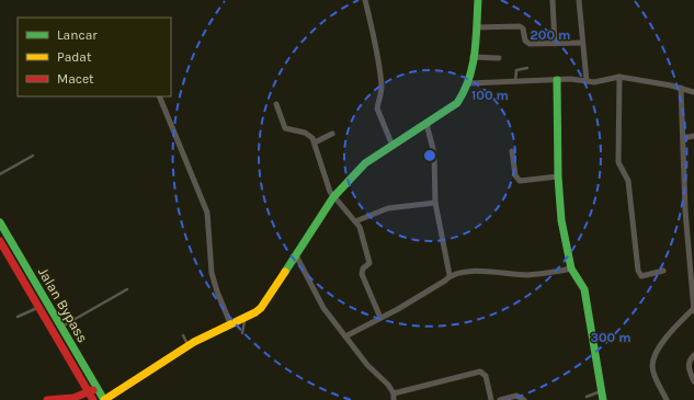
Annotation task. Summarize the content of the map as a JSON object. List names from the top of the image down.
{
  "streets": {
    "main road": ["Jalan Bypass"]
  },
  "legend": ["Lancar", "Padat", "Macet"],
  "rings": ["200 m", "100 m", "300 m"]
}
